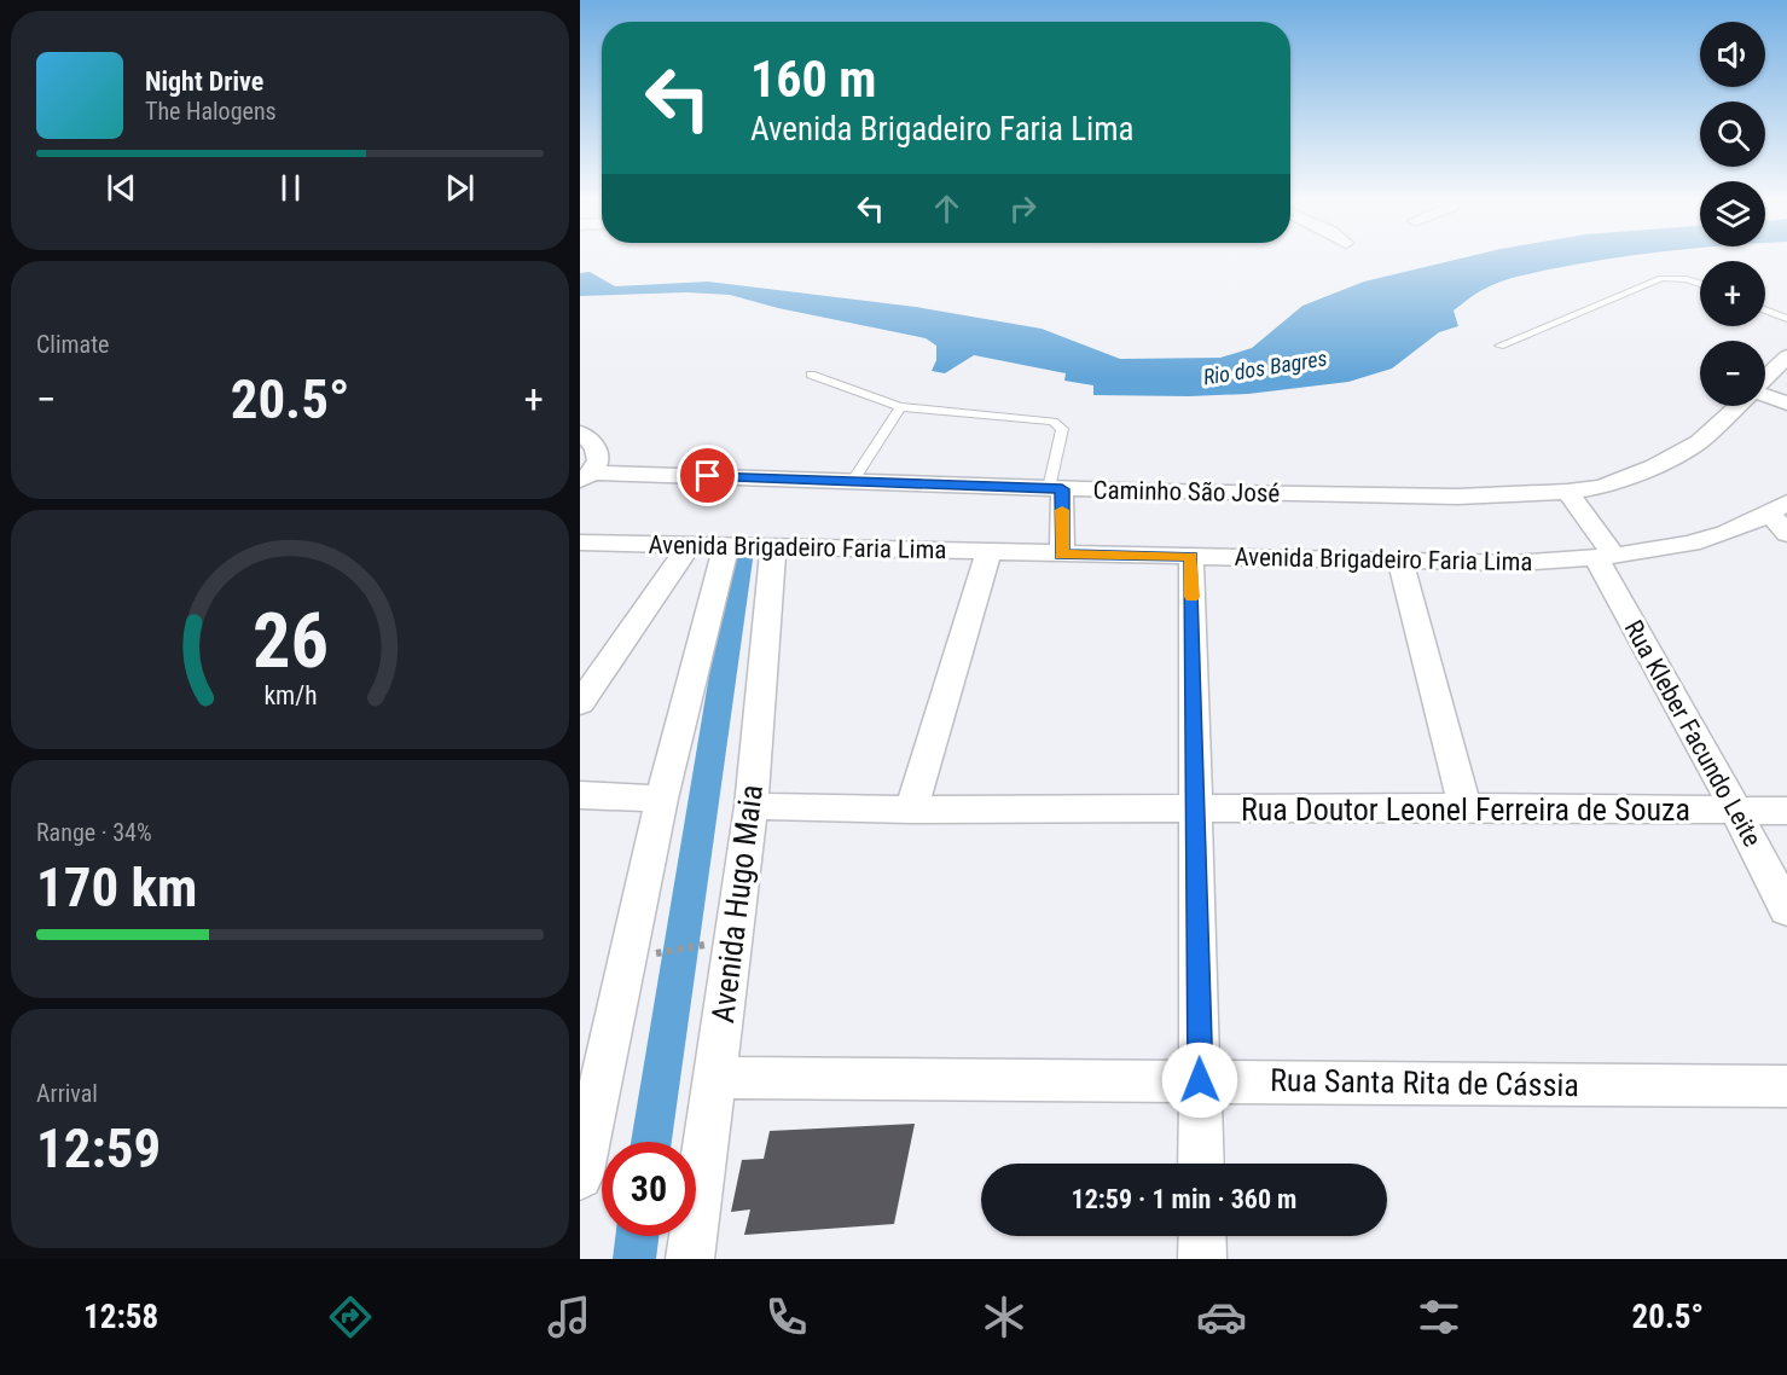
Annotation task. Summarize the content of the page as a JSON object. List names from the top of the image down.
{
  "streets": {
    "street": [
      "Caminho São José",
      "Avenida Brigadeiro Faria Lima",
      "Rua Kleber Facundo Leite",
      "Rua Doutor Leonel Ferreira de Souza",
      "Avenida Hugo Maia",
      "Rua Santa Rita de Cássia"
    ]
  },
  "crossings": [
    ["Caminho São José", "Rua Kleber Facundo Leite"],
    ["Avenida Brigadeiro Faria Lima", "Rua Kleber Facundo Leite"],
    ["Avenida Brigadeiro Faria Lima", "Avenida Hugo Maia"],
    ["Rua Kleber Facundo Leite", "Rua Doutor Leonel Ferreira de Souza"],
    ["Rua Doutor Leonel Ferreira de Souza", "Avenida Hugo Maia"],
    ["Avenida Hugo Maia", "Rua Santa Rita de Cássia"]
  ],
  "water": ["Rio dos Bagres"],
  "page": {
    "map_buttons": ["+", "−"],
    "turn": ["160 m", "Avenida Brigadeiro Faria Lima"],
    "song": ["Night Drive", "The Halogens"],
    "tile": [
      "Climate",
      ["Range · 34%", "170 km"],
      ["Arrival", "12:59"]
    ],
    "heat": ["−", "20.5°", "+"],
    "limit": "30",
    "trip": "12:59 · 1 min · 360 m",
    "tabs": ["12:58", "20.5°"],
    "gauge": ["26", "km/h"]
  }
}
